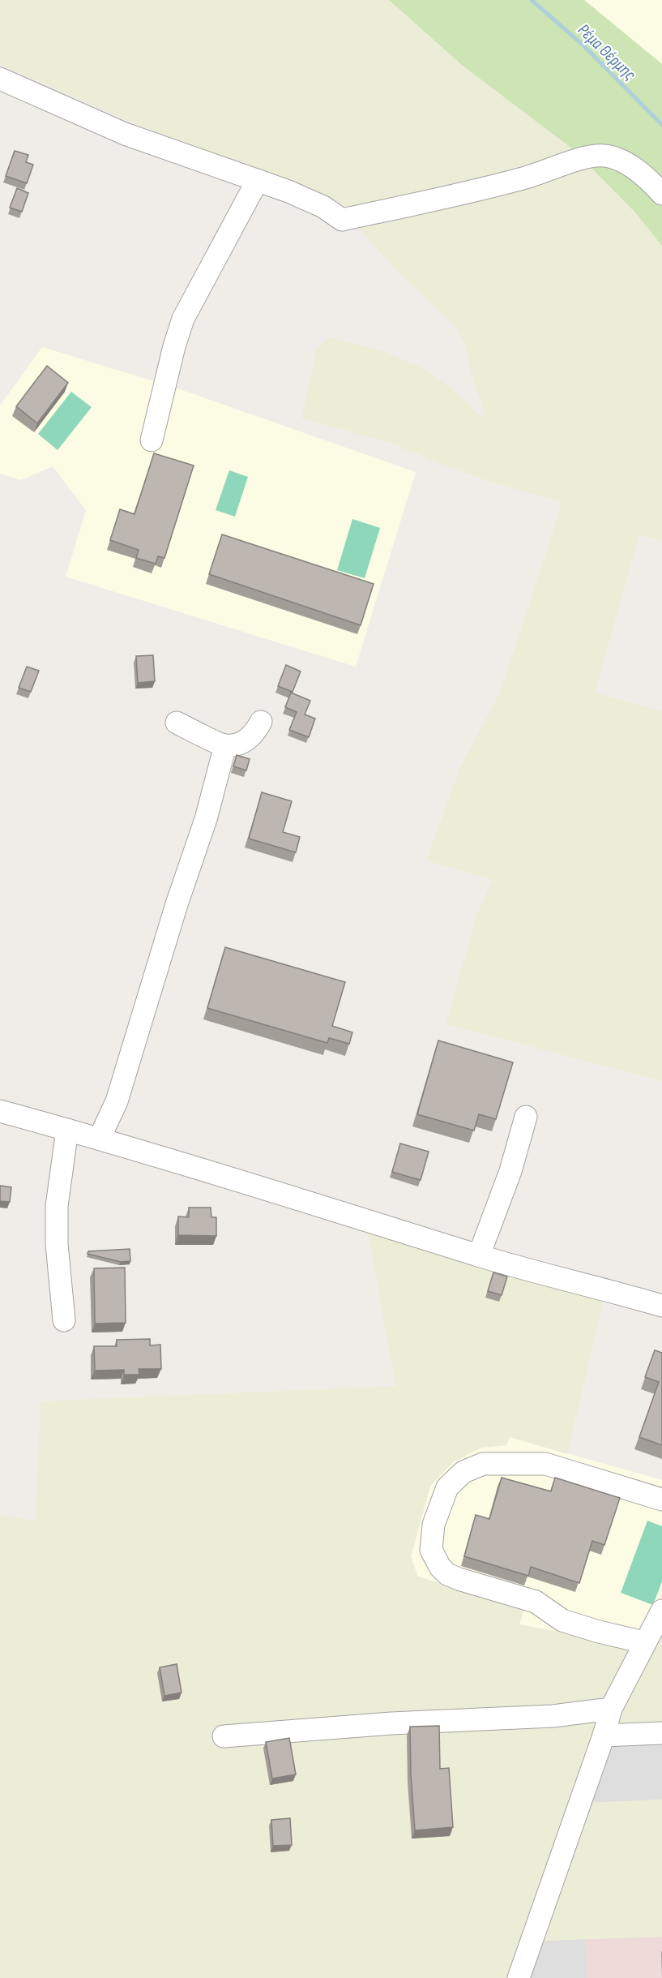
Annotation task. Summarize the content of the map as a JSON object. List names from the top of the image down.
{
  "water": ["Ρέμα Θέρμης"]
}
